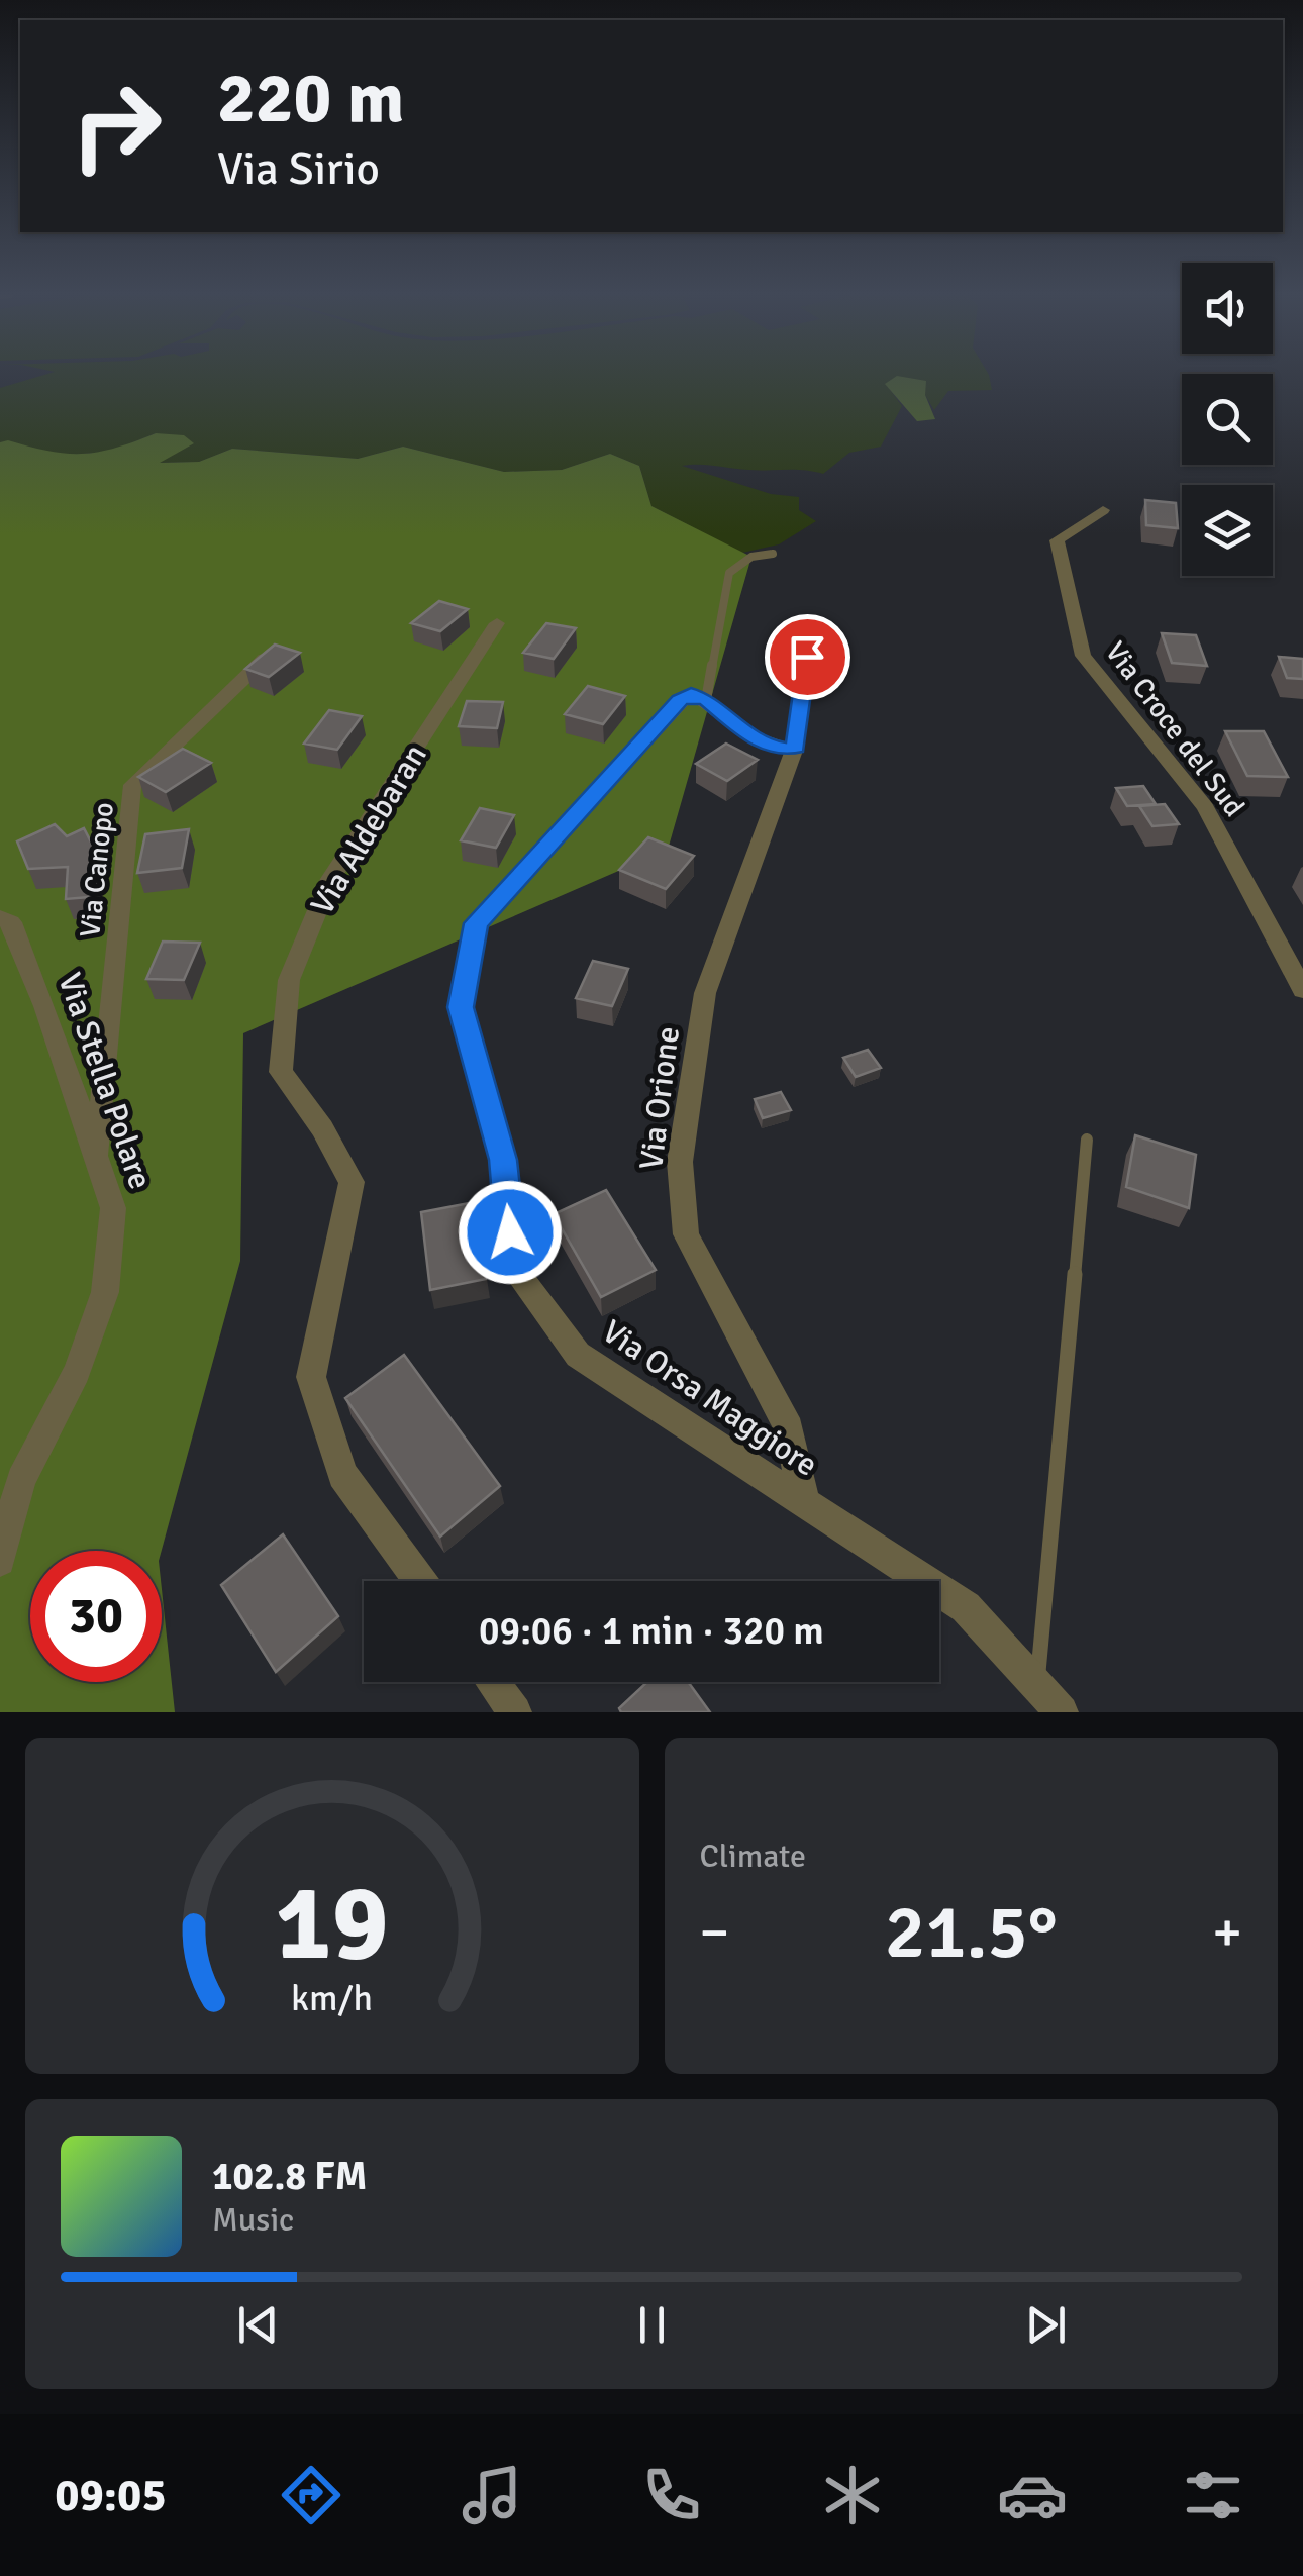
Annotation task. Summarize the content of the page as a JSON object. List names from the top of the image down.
{
  "streets": {
    "street": [
      "Via Croce del Sud",
      "Via Aldebaran",
      "Via Canopo",
      "Via Stella Polare",
      "Via Orione",
      "Via Orsa Maggiore"
    ]
  },
  "crossings": [
    ["Via Canopo", "Via Stella Polare"],
    ["Via Orione", "Via Orsa Maggiore"]
  ],
  "page": {
    "turn": ["220 m", "Via Sirio"],
    "limit": "30",
    "trip": "09:06 · 1 min · 320 m",
    "tile": "Climate",
    "heat": ["−", "21.5°", "+"],
    "song": ["102.8 FM", "Music"],
    "tabs": "09:05",
    "gauge": ["19", "km/h"]
  }
}
